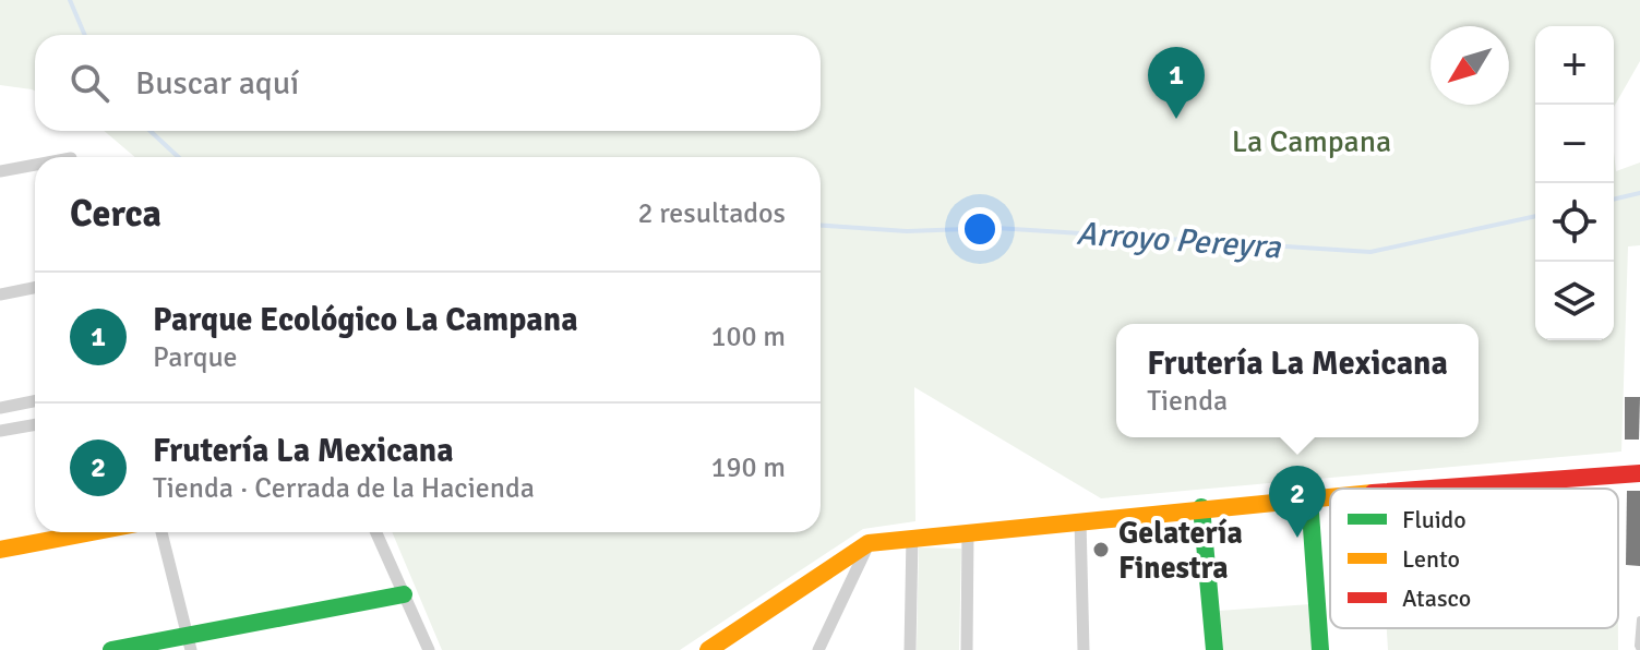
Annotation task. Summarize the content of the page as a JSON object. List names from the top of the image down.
{
  "water": ["Arroyo Pereyra"],
  "parks": ["La Campana"],
  "places": ["Gelatería Finestra"],
  "legend": ["Fluido", "Lento", "Atasco"],
  "north": "bottom left",
  "page": {
    "map_buttons": ["+", "−"],
    "search": "Buscar aquí",
    "pins": ["1", "2"],
    "heading": ["Cerca", "2 resultados"],
    "list": [
      {
        "mark": "1",
        "name": "Parque Ecológico La Campana",
        "note": "Parque",
        "value": "100 m"
      },
      {
        "mark": "2",
        "name": "Frutería La Mexicana",
        "note": "Tienda · Cerrada de la Hacienda",
        "value": "190 m"
      }
    ],
    "popup": ["Frutería La Mexicana", "Tienda"]
  }
}
